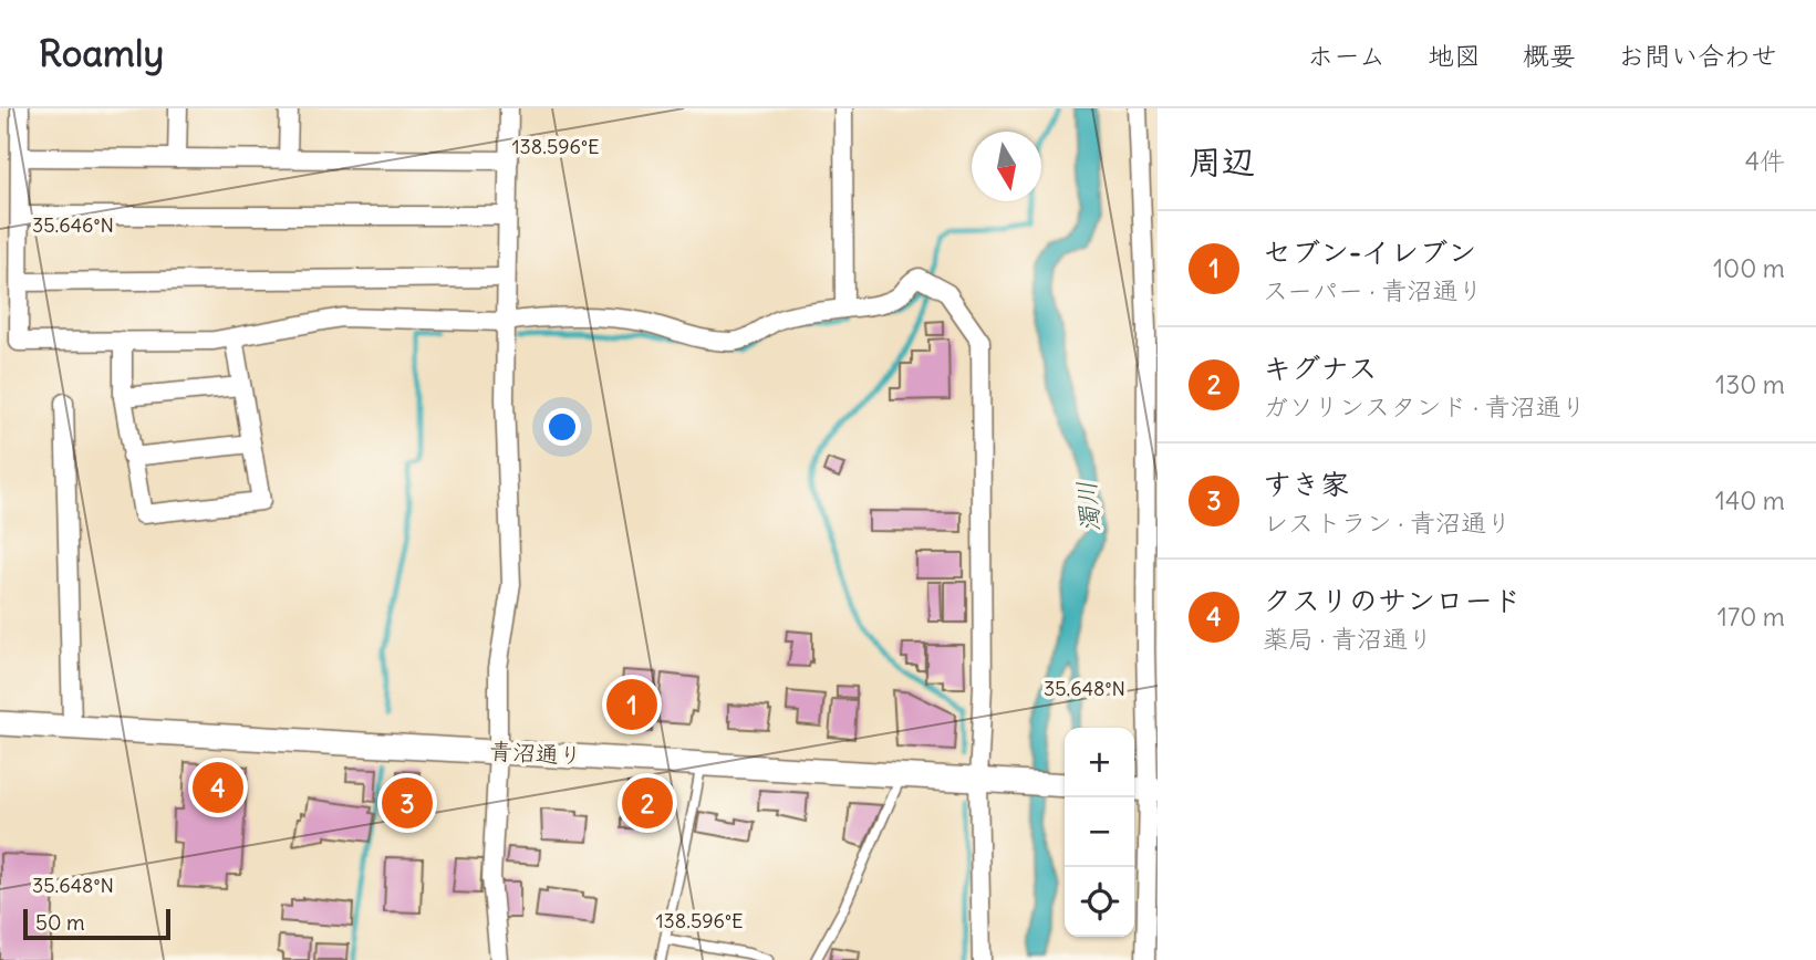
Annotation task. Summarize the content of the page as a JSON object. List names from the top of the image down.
{
  "streets": {
    "street": ["青沼通り"]
  },
  "water": ["濁川"],
  "scale_bar": "50 m",
  "north": "bottom",
  "page": {
    "header": "Roamly",
    "nav": [
      "ホーム",
      "地図",
      "概要",
      "お問い合わせ"
    ],
    "heading": ["周辺", "4件"],
    "list": [
      {
        "mark": "1",
        "name": "セブン-イレブン",
        "note": "スーパー · 青沼通り",
        "value": "100 m"
      },
      {
        "mark": "2",
        "name": "キグナス",
        "note": "ガソリンスタンド · 青沼通り",
        "value": "130 m"
      },
      {
        "mark": "3",
        "name": "すき家",
        "note": "レストラン · 青沼通り",
        "value": "140 m"
      },
      {
        "mark": "4",
        "name": "クスリのサンロード",
        "note": "薬局 · 青沼通り",
        "value": "170 m"
      }
    ],
    "pins": [
      "1",
      "4",
      "2",
      "3"
    ],
    "map_buttons": ["+", "−"],
    "scale": "50 m"
  },
  "coordinates": ["138.596°E", "35.646°N", "35.648°N"]
}
